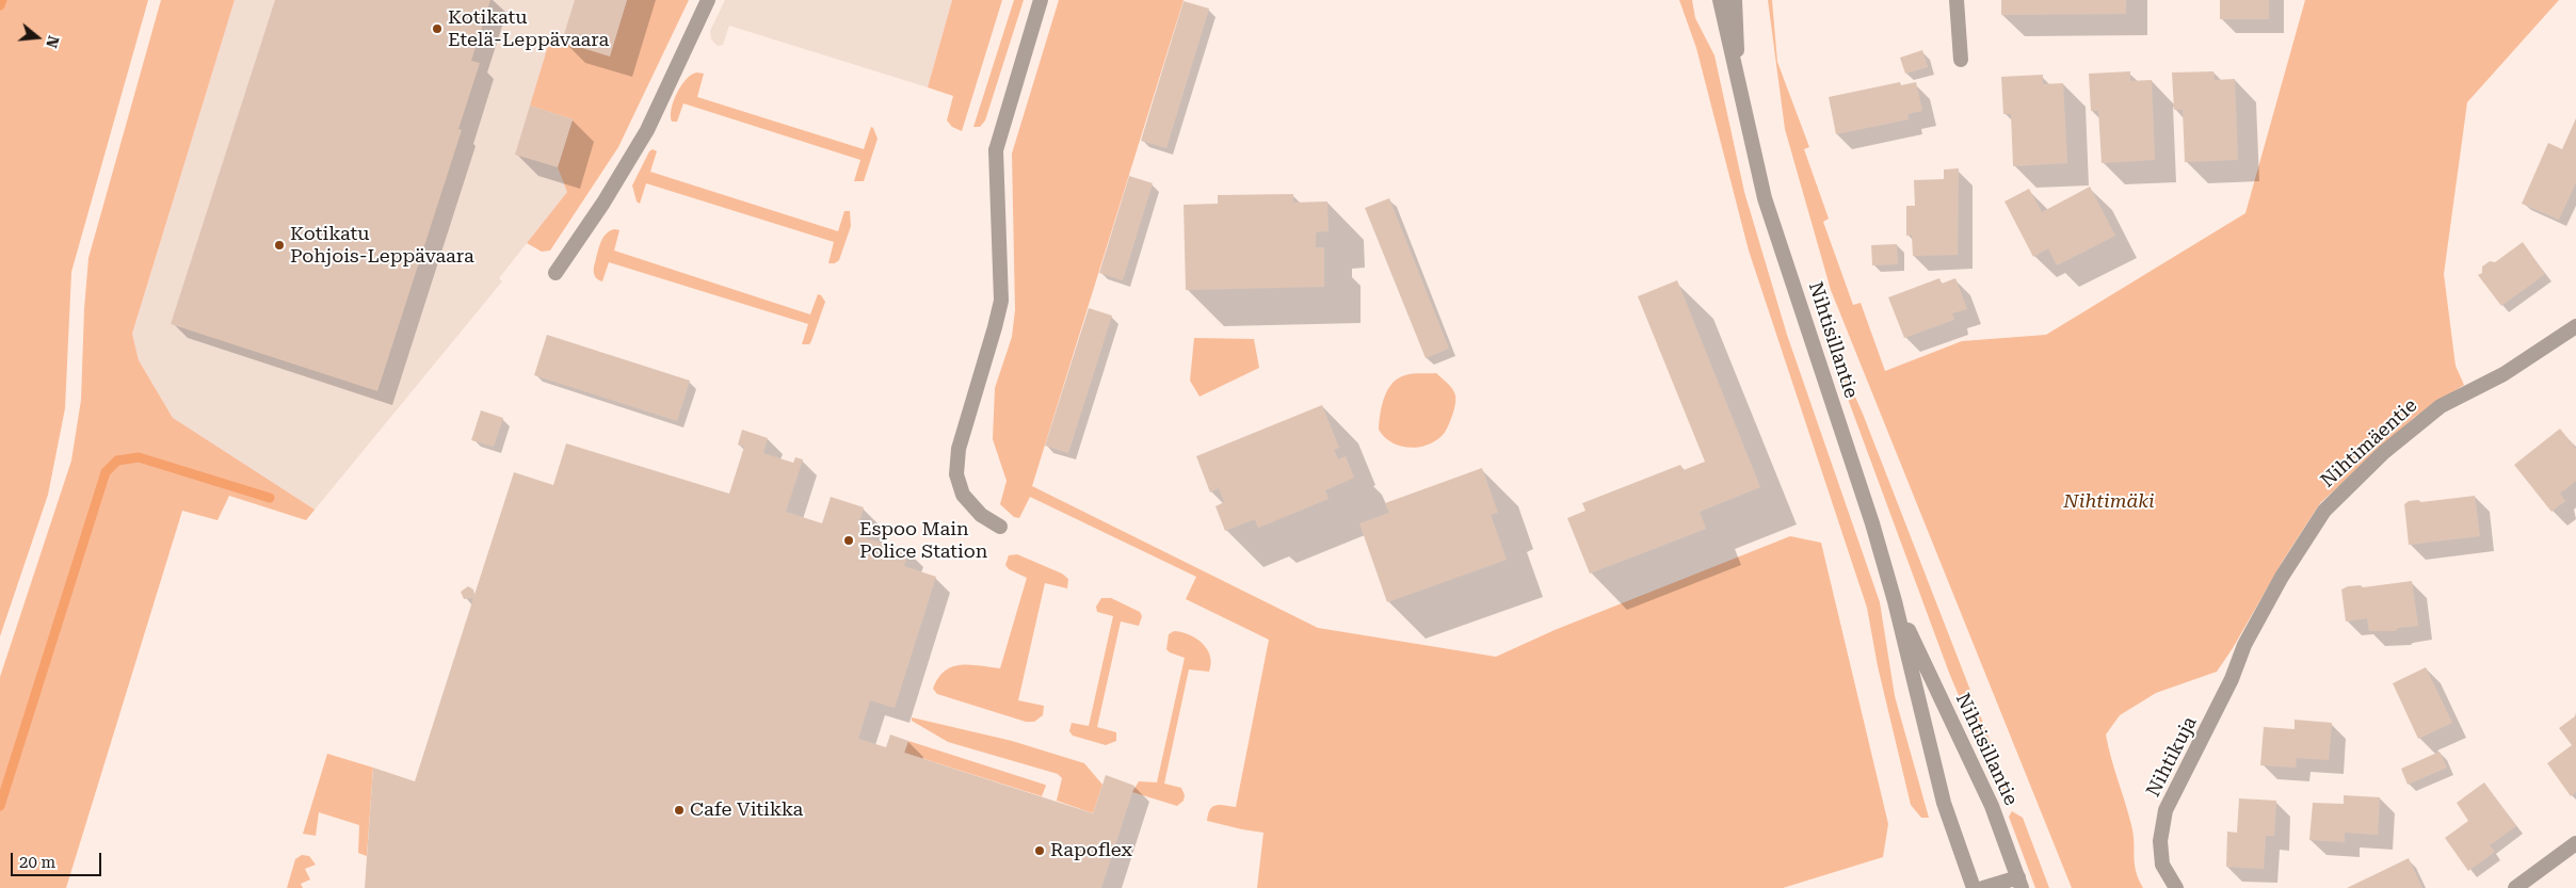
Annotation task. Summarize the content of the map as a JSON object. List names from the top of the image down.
{
  "streets": {
    "street": ["Nihtisillantie", "Nihtimäentie", "Nihtikuja"]
  },
  "crossings": [
    ["Nihtimäentie", "Nihtikuja"]
  ],
  "parks": ["Nihtimäki"],
  "places": [
    "Kotikatu Etelä-Leppävaara",
    "Kotikatu Pohjois-Leppävaara",
    "Espoo Main Police Station",
    "Cafe Vitikka",
    "Rapoflex"
  ],
  "scale_bar": "20 m",
  "north": "right"
}
